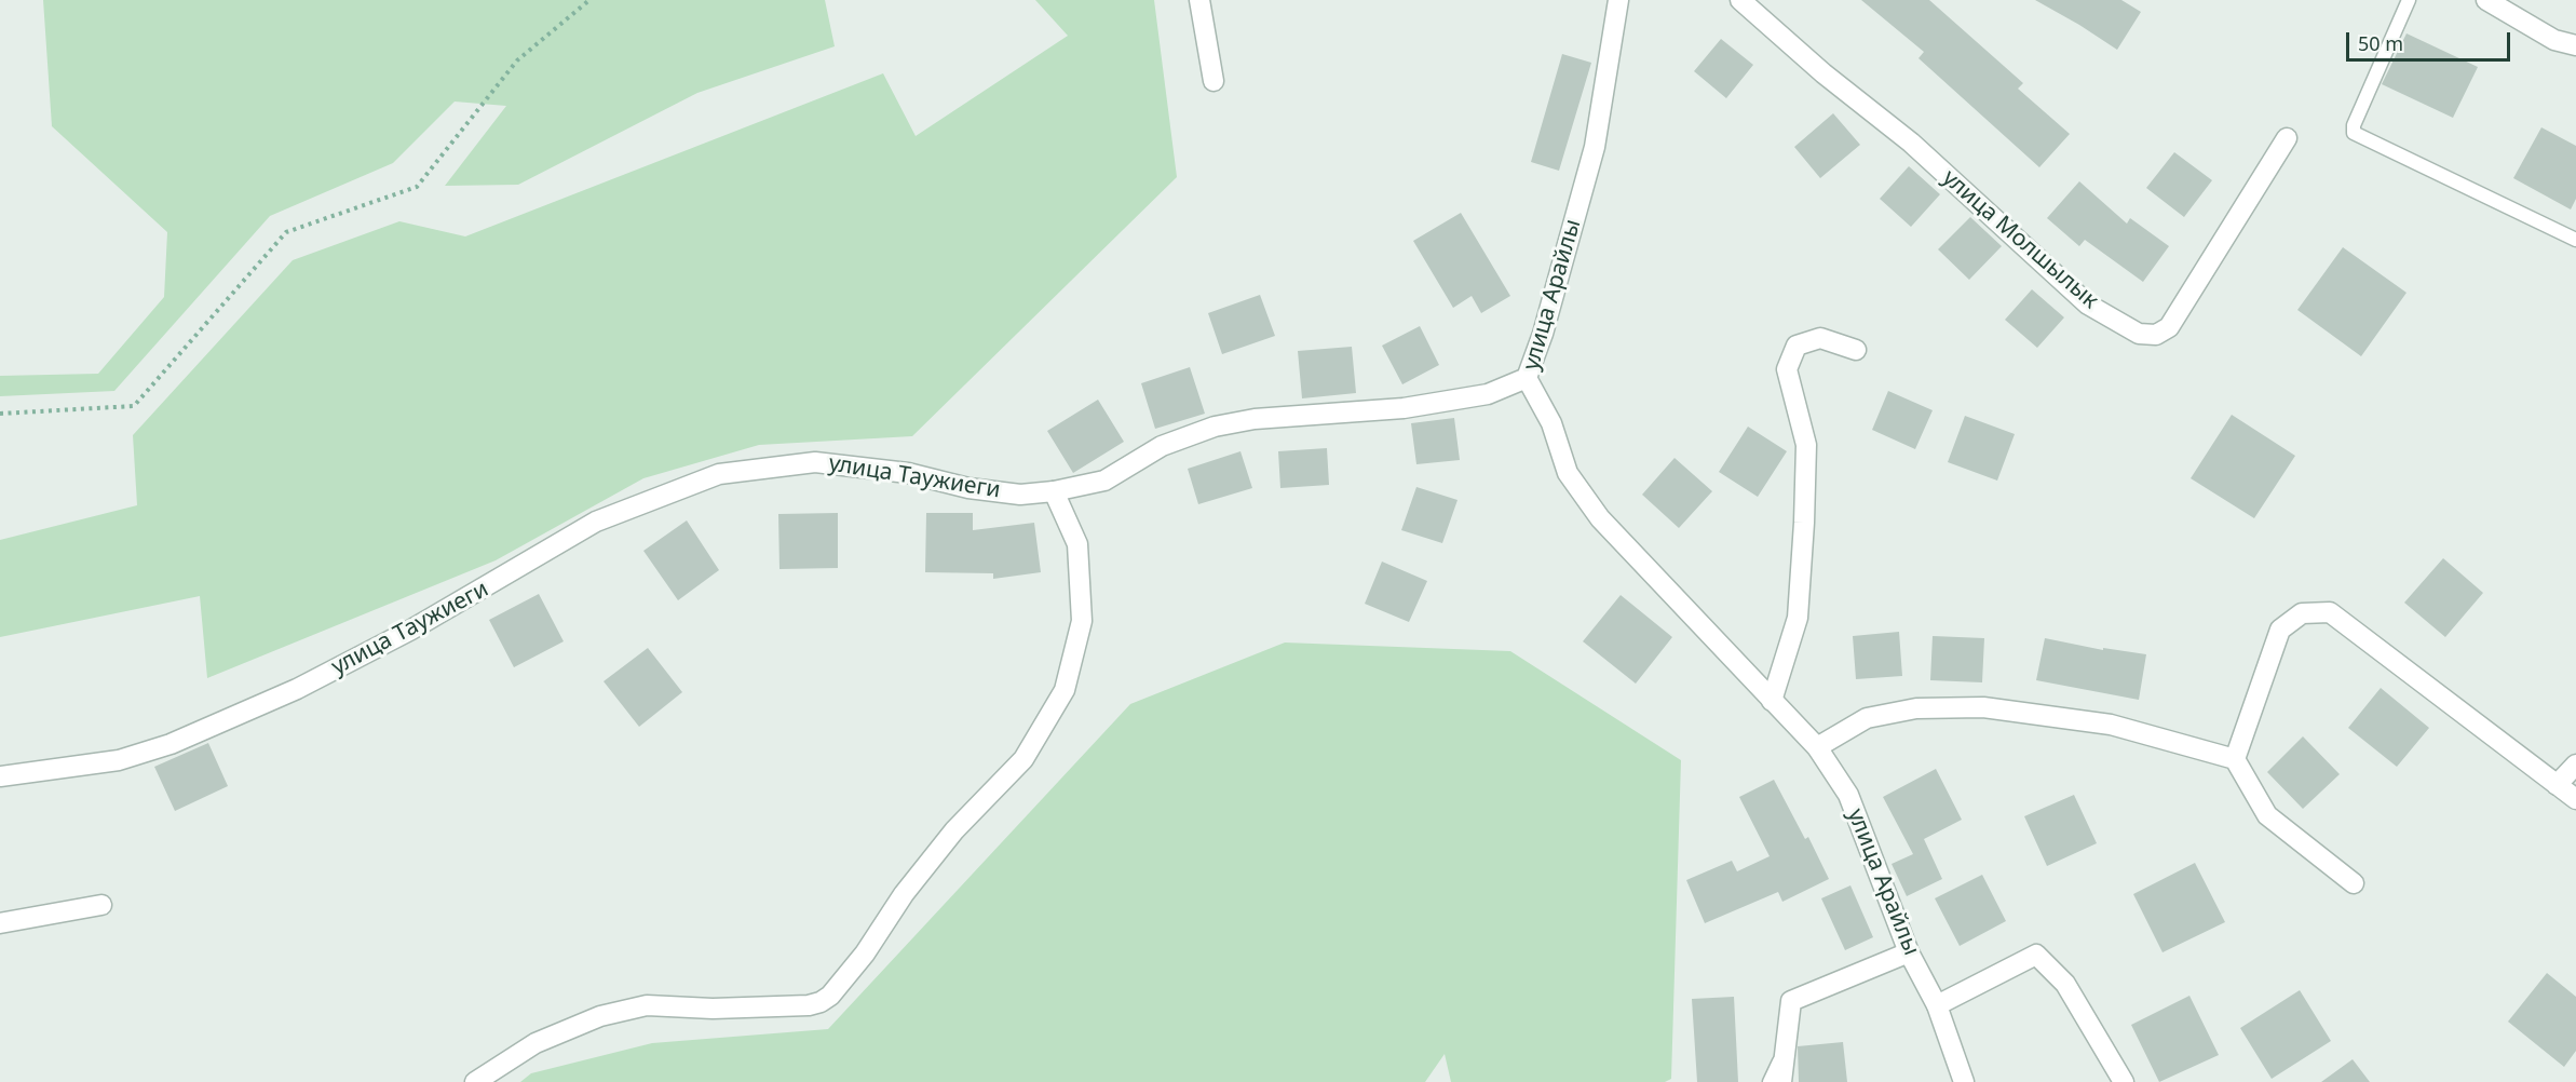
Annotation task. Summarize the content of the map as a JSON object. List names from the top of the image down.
{
  "streets": {
    "street": ["улица Молшылык", "улица Арайлы", "улица Таужиеги"]
  },
  "crossings": [
    ["улица Арайлы", "улица Таужиеги"]
  ],
  "scale_bar": "50 m"
}
